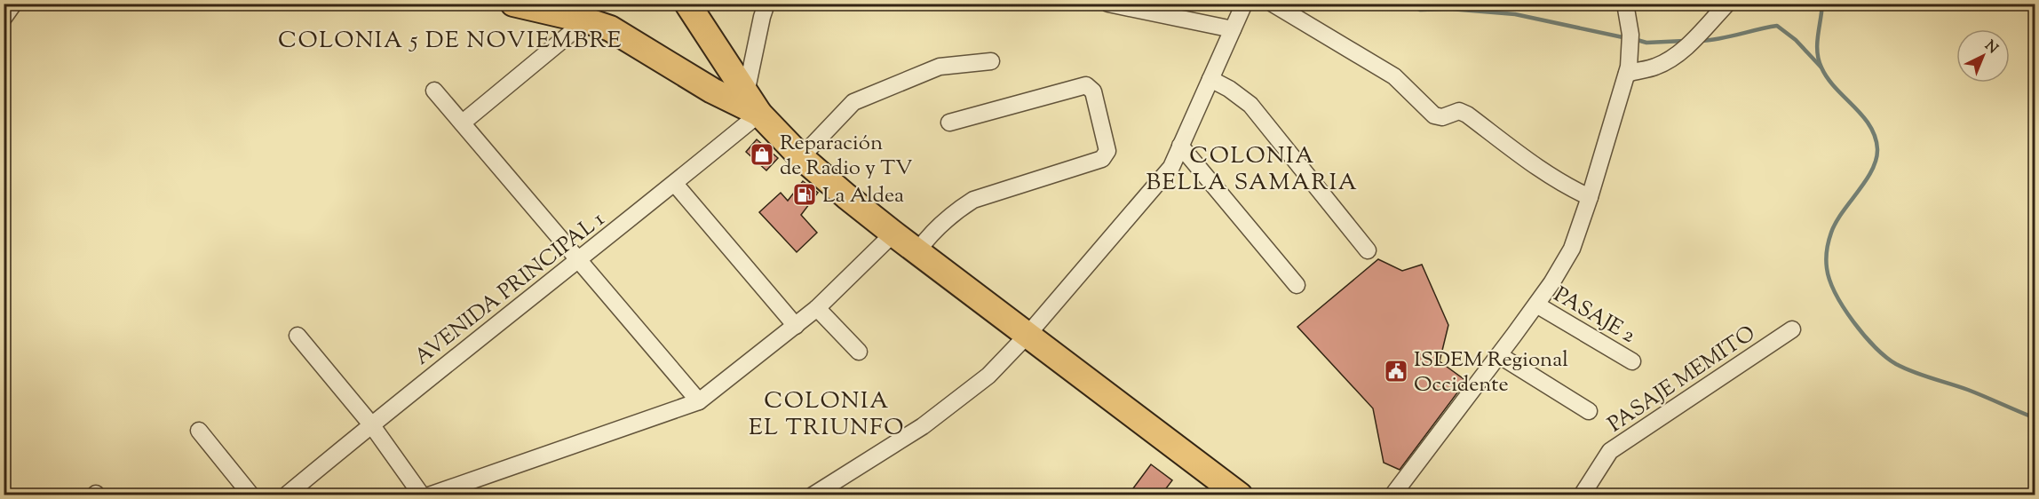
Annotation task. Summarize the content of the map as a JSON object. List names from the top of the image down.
{
  "streets": {
    "street": ["AVENIDA PRINCIPAL 1", "PASAJE 2", "PASAJE MEMITO"]
  },
  "districts": ["COLONIA 5 DE NOVIEMBRE", "COLONIA BELLA SAMARIA", "COLONIA EL TRIUNFO"],
  "places": {
    "shop": ["Reparación de Radio y TV"],
    "fuel station": ["La Aldea"],
    "public building": ["ISDEM Regional Occidente"]
  },
  "north": "top right"
}
